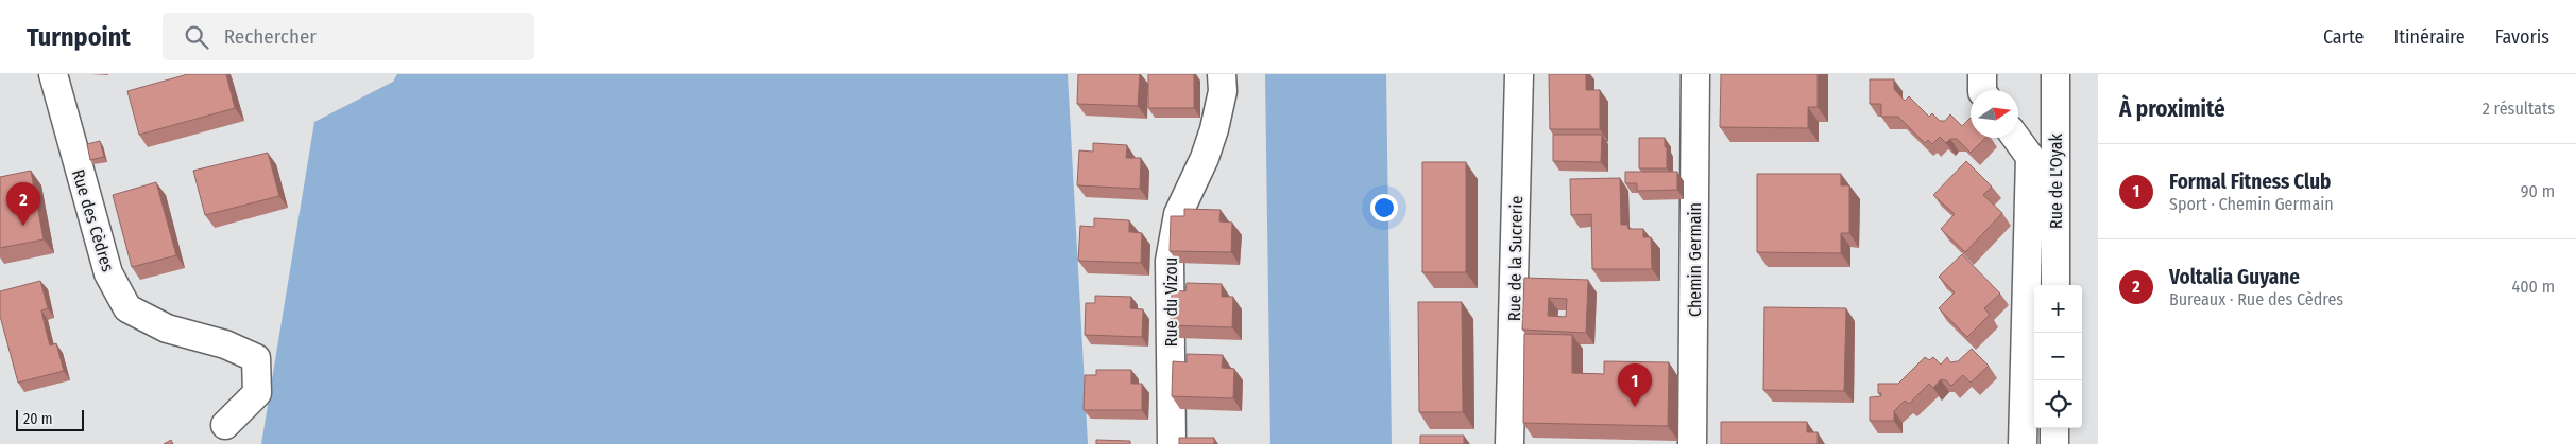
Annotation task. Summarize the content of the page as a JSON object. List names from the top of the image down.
{
  "streets": {
    "street": [
      "Rue de L'Oyak",
      "Rue des Cèdres",
      "Rue de la Sucrerie",
      "Chemin Germain",
      "Rue du Vizou"
    ]
  },
  "scale_bar": "20 m",
  "north": "right",
  "page": {
    "header": "Turnpoint",
    "search": "Rechercher",
    "nav": ["Carte", "Itinéraire", "Favoris"],
    "heading": ["À proximité", "2 résultats"],
    "list": [
      {
        "mark": "1",
        "name": "Formal Fitness Club",
        "note": "Sport · Chemin Germain",
        "value": "90 m"
      },
      {
        "mark": "2",
        "name": "Voltalia Guyane",
        "note": "Bureaux · Rue des Cèdres",
        "value": "400 m"
      }
    ],
    "pins": ["2", "1"],
    "map_buttons": ["+", "−"],
    "scale": "20 m"
  }
}
